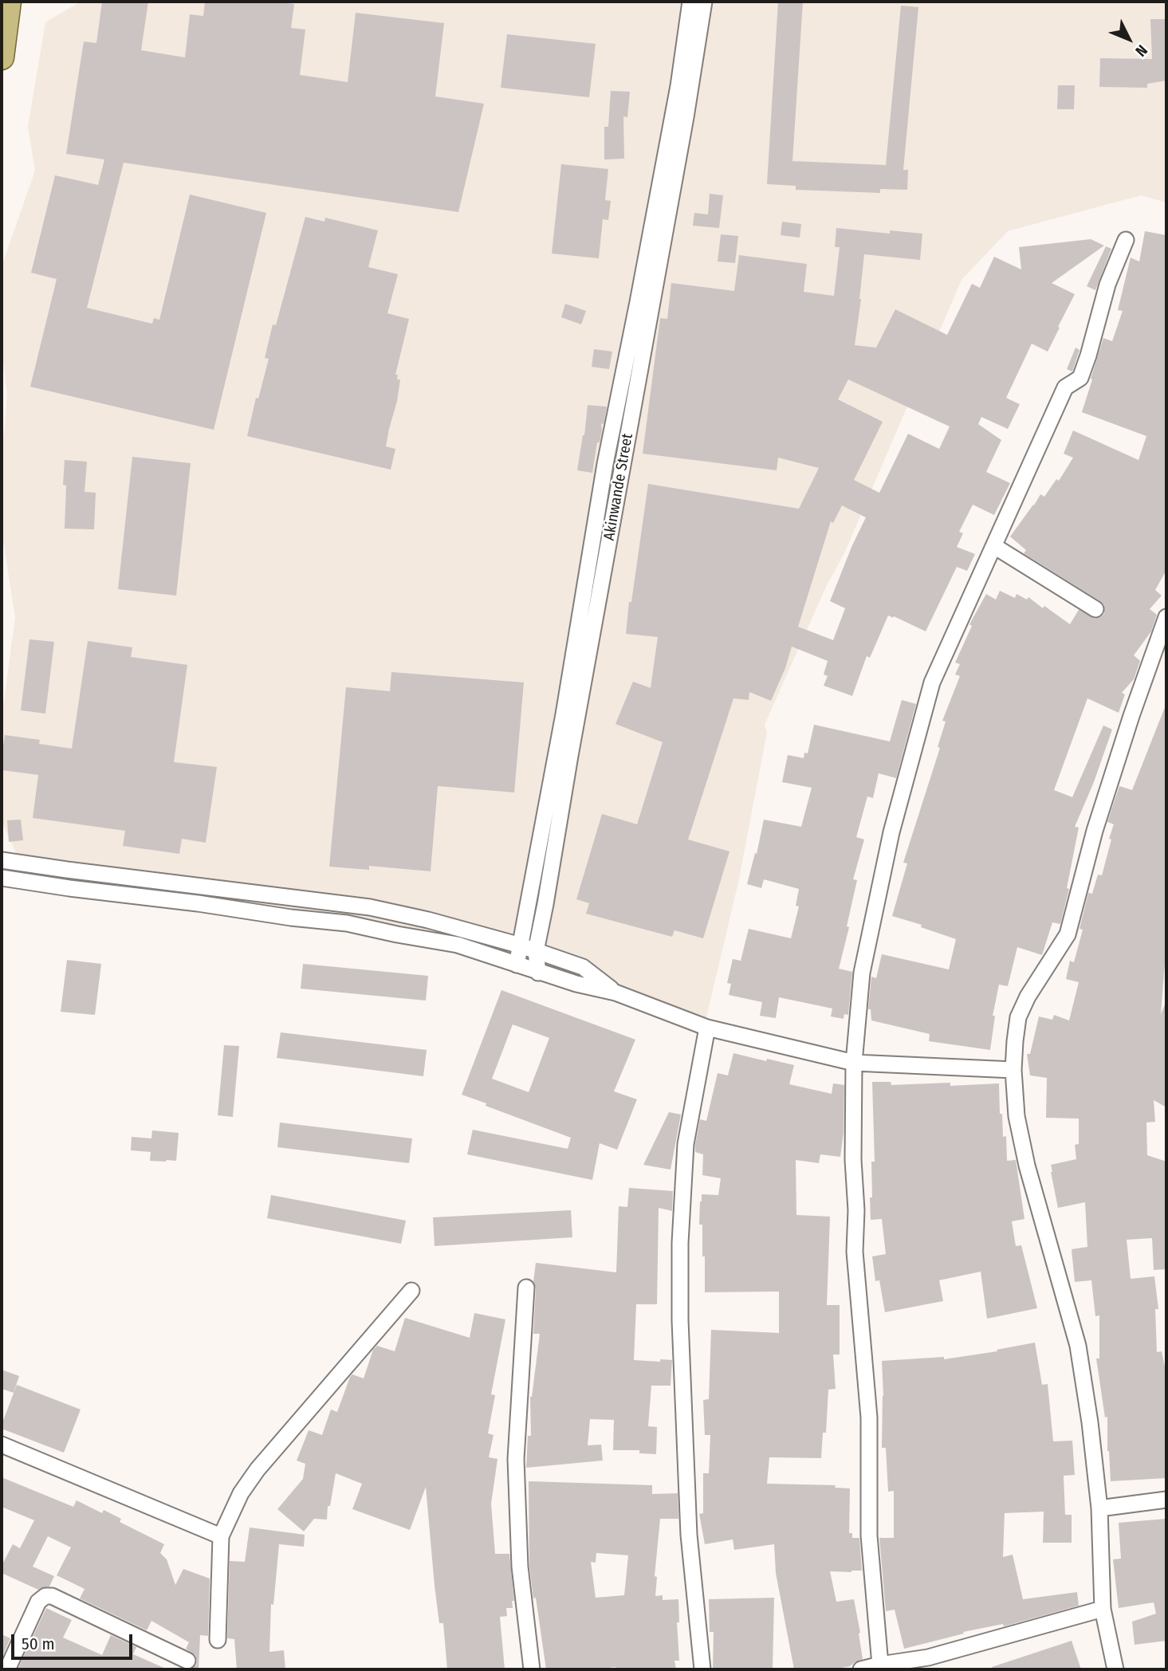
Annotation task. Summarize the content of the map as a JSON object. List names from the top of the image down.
{
  "streets": {
    "street": ["Akinwande Street"]
  },
  "scale_bar": "50 m",
  "north": "bottom right"
}
